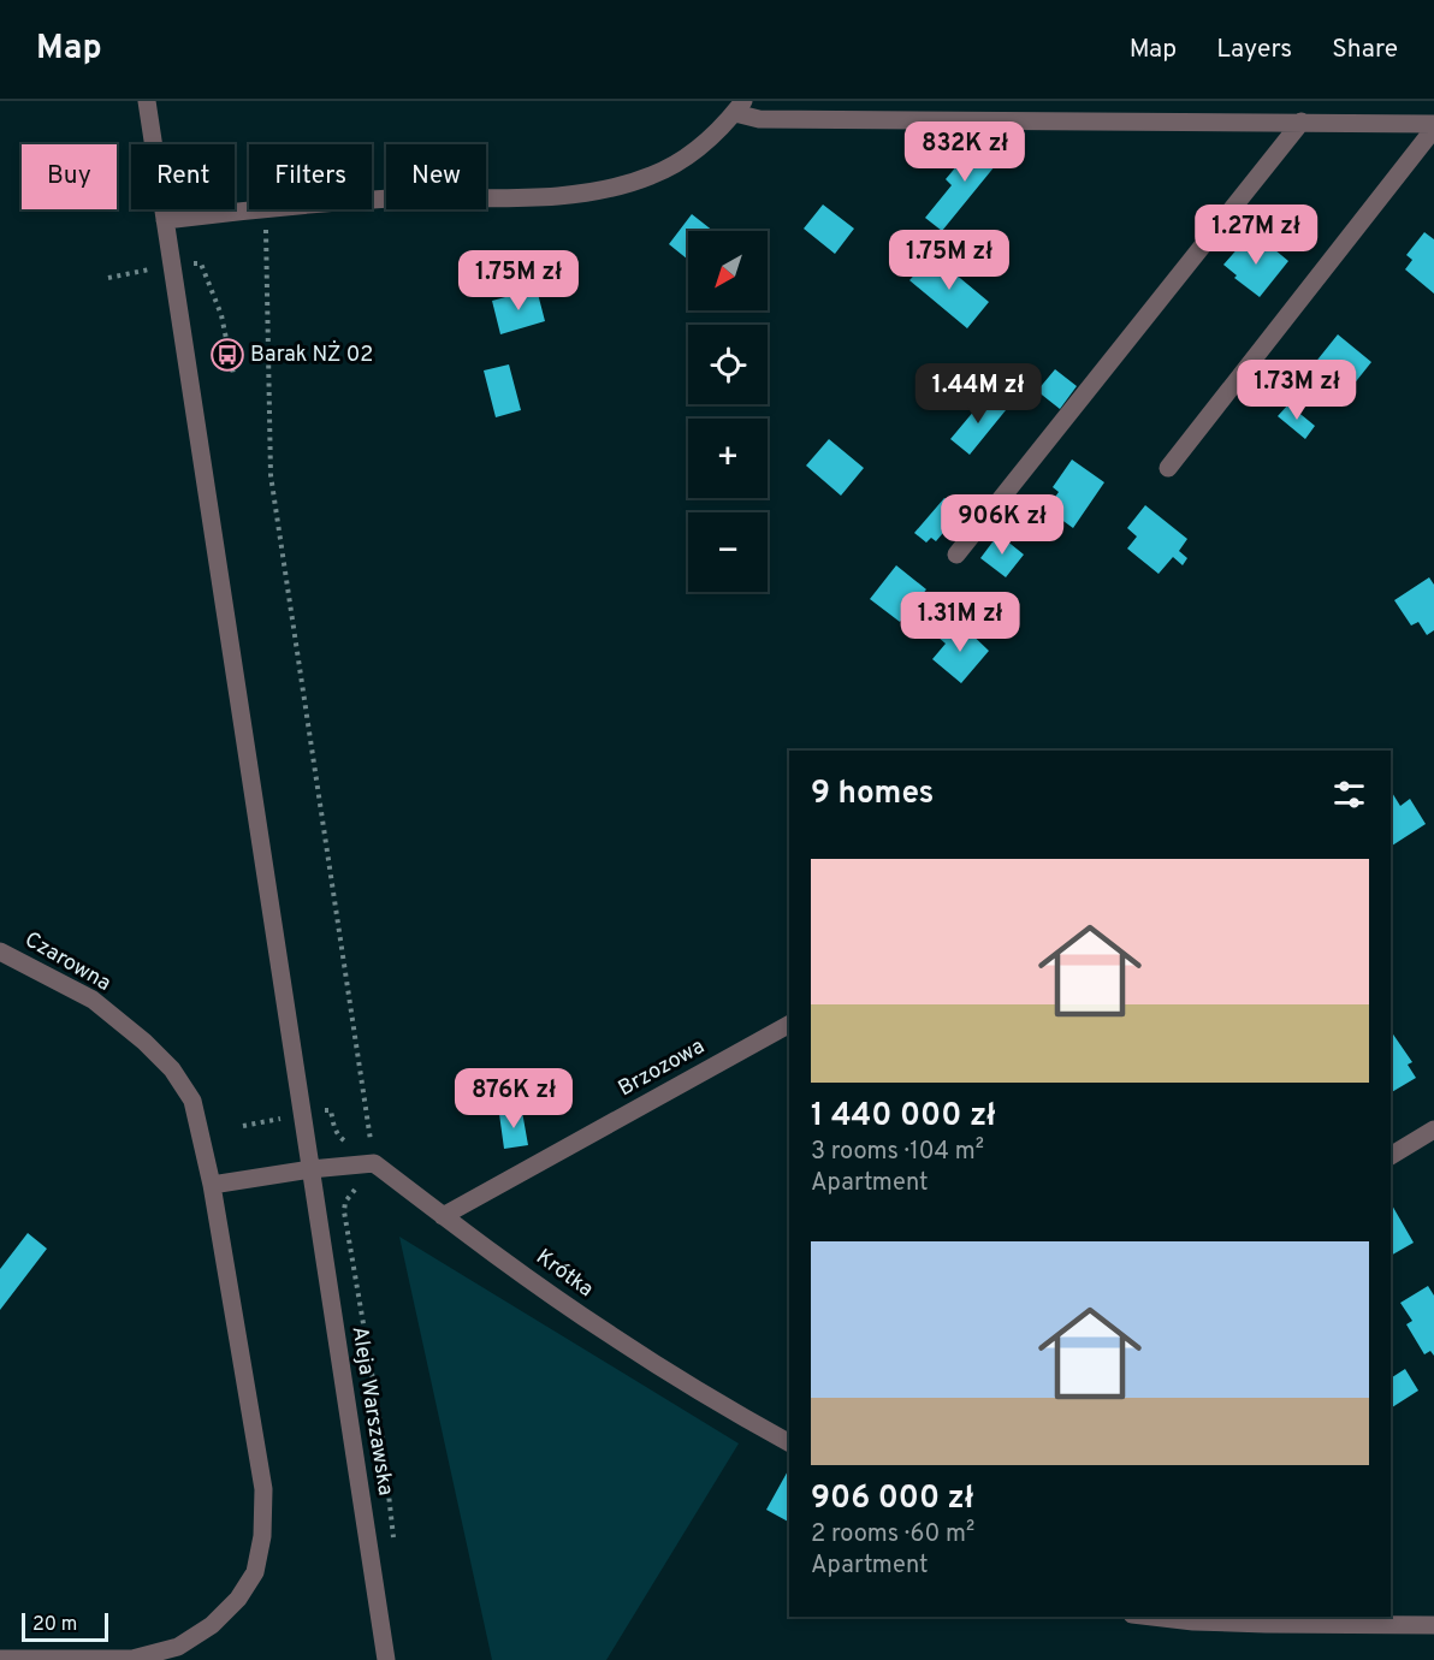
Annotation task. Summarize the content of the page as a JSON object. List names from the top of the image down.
{
  "streets": {
    "street": [
      "Czarowna",
      "Brzozowa",
      "Krótka",
      "Aleja Warszawska"
    ]
  },
  "crossings": [
    ["Brzozowa", "Krótka"]
  ],
  "places": {
    "bus stop": ["Barak NŻ 02"]
  },
  "scale_bar": "20 m",
  "north": "bottom left",
  "page": {
    "header": "Map",
    "nav": ["Map", "Layers", "Share"],
    "price": [
      "832K zł",
      "1.27M zł",
      "1.75M zł",
      "1.75M zł",
      "1.73M zł",
      "1.44M zł",
      "906K zł",
      "1.31M zł",
      "876K zł"
    ],
    "chip": [
      "Buy",
      "Rent",
      "Filters",
      "New"
    ],
    "map_buttons": ["+", "−"],
    "heading": "9 homes",
    "list": [
      {
        "name": "1 440 000 zł",
        "note": "3 rooms · 104 m² · Apartment"
      },
      {
        "name": "906 000 zł",
        "note": "2 rooms · 60 m² · Apartment"
      }
    ],
    "scale": "20 m"
  }
}
